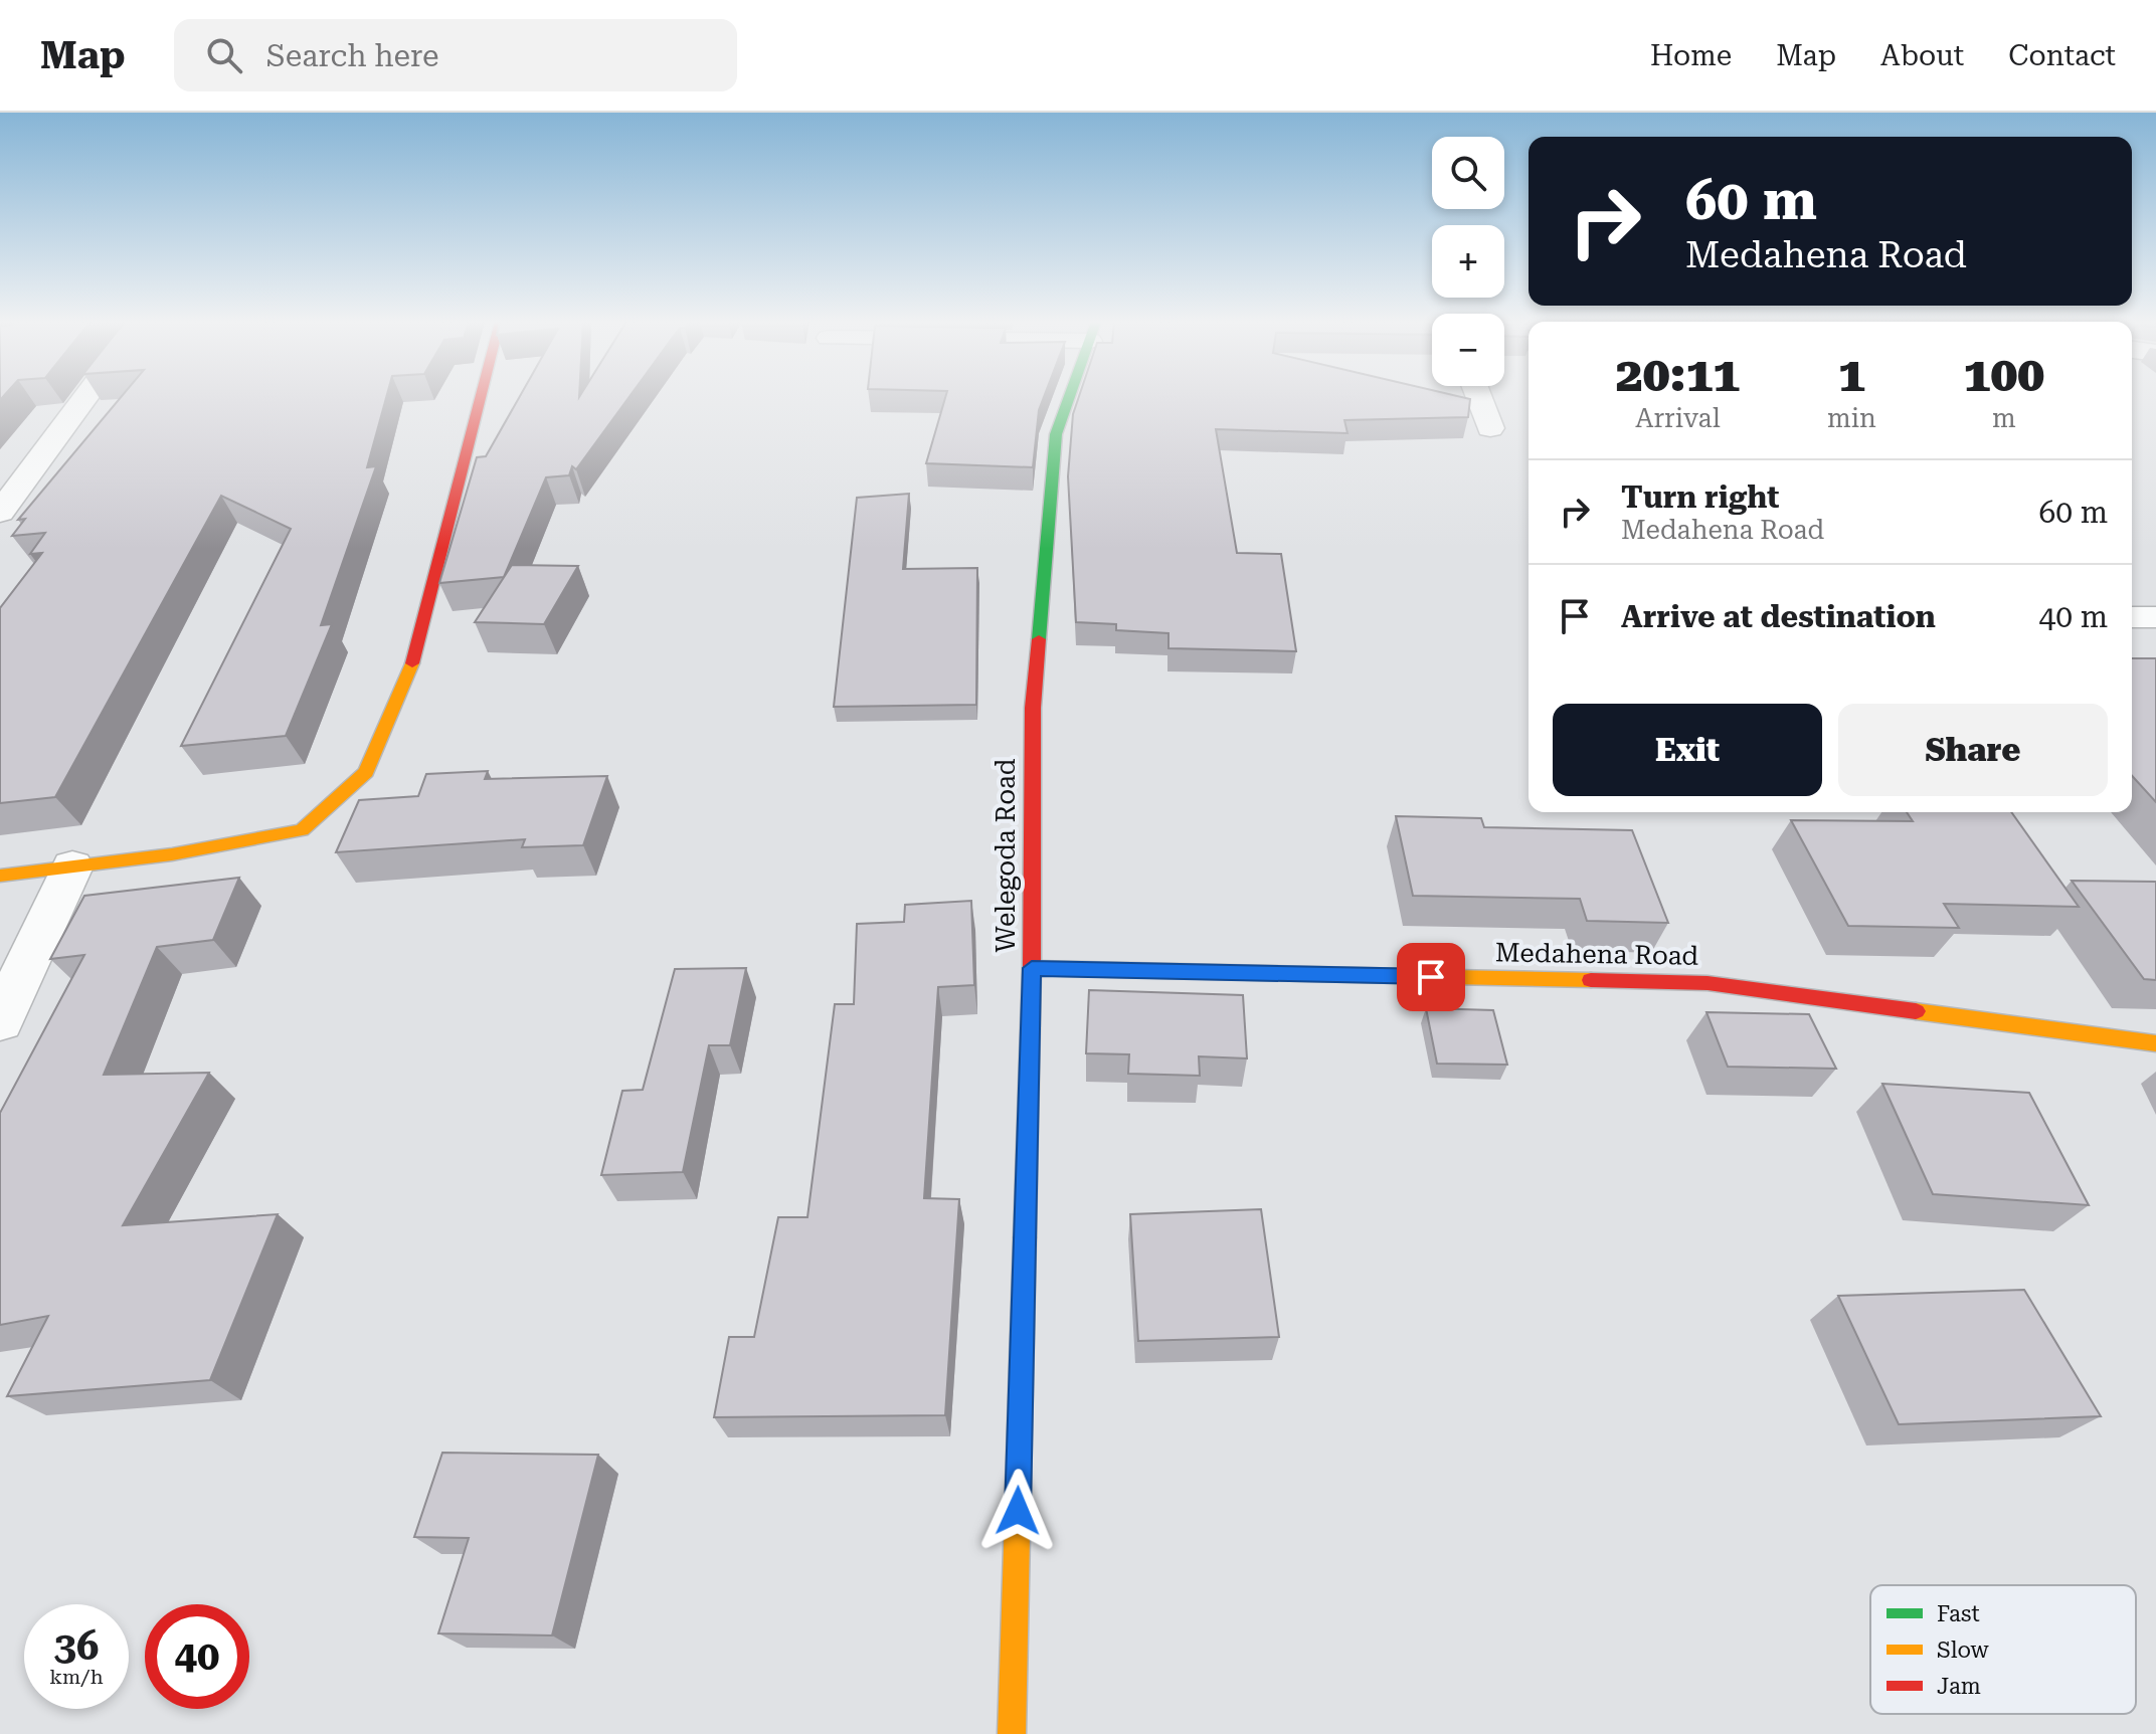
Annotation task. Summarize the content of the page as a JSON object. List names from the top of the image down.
{
  "streets": {
    "street": ["Welegoda Road", "Medahena Road"]
  },
  "crossings": [
    ["Welegoda Road", "Medahena Road"]
  ],
  "legend": ["Fast", "Slow", "Jam"],
  "page": {
    "header": "Map",
    "search": "Search here",
    "nav": [
      "Home",
      "Map",
      "About",
      "Contact"
    ],
    "map_buttons": ["+", "−"],
    "turn": ["60 m", "Medahena Road"],
    "eta": [
      "20:11",
      "Arrival",
      "1",
      "min",
      "100",
      "m"
    ],
    "list": [
      {
        "name": "Turn right",
        "note": "Medahena Road",
        "value": "60 m"
      },
      {
        "name": "Arrive at destination",
        "value": "40 m"
      }
    ],
    "buttons": ["Exit", "Share"],
    "speed": "36 km/h",
    "limit": "40"
  }
}
